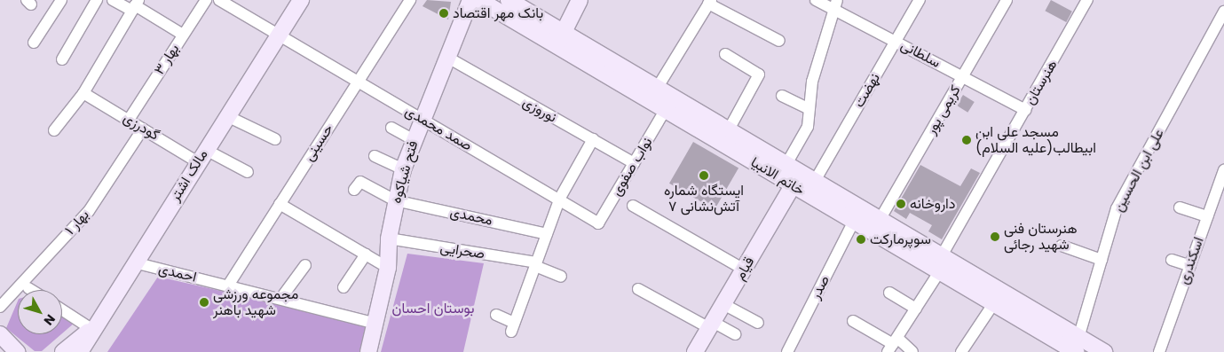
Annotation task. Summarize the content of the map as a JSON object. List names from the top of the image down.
{
  "streets": {
    "main road": [
      "فتح شیاکوه",
      "مالک اشتر",
      "خاتم الانبیا",
      "قیام"
    ],
    "street": [
      "سلطانی",
      "بهار ۳",
      "هنرستان",
      "نهضت",
      "نوروزی",
      "کریمی پور",
      "گودرزی",
      "صمد محمدی",
      "حسینی",
      "نواب صفوی",
      "علی ابن الحسین",
      "محمدی",
      "بهار ۱",
      "صحرایی",
      "اسکندری",
      "احمدی",
      "صدر"
    ]
  },
  "crossings": [
    ["سلطانی", "هنرستان"],
    ["سلطانی", "نهضت"],
    ["سلطانی", "کریمی پور"],
    ["بهار ۳", "گودرزی"],
    ["هنرستان", "خاتم الانبیا"],
    ["نهضت", "خاتم الانبیا"],
    ["نوروزی", "نواب صفوی"],
    ["نوروزی", "فتح شیاکوه"],
    ["کریمی پور", "خاتم الانبیا"],
    ["گودرزی", "مالک اشتر"],
    ["گودرزی", "بهار ۱"],
    ["صمد محمدی", "حسینی"],
    ["صمد محمدی", "نواب صفوی"],
    ["صمد محمدی", "فتح شیاکوه"],
    ["صمد محمدی", "مالک اشتر"],
    ["حسینی", "احمدی"],
    ["نواب صفوی", "خاتم الانبیا"],
    ["علی ابن الحسین", "خاتم الانبیا"],
    ["فتح شیاکوه", "محمدی"],
    ["فتح شیاکوه", "صحرایی"],
    ["فتح شیاکوه", "احمدی"],
    ["مالک اشتر", "احمدی"],
    ["خاتم الانبیا", "قیام"],
    ["خاتم الانبیا", "صدر"]
  ],
  "parks": ["بوستان احسان"],
  "places": [
    "بانک مهر اقتصاد",
    "مسجد علی ابن ابیطالب(علیه السلام)",
    "ایستگاه شماره ۷ آتش‌نشانی",
    "داروخانه",
    "هنرستان فنی شهید رجائی",
    "سوپرمارکت",
    "مجموعه ورزشی شهید باهنر"
  ],
  "north": "bottom right"
}
